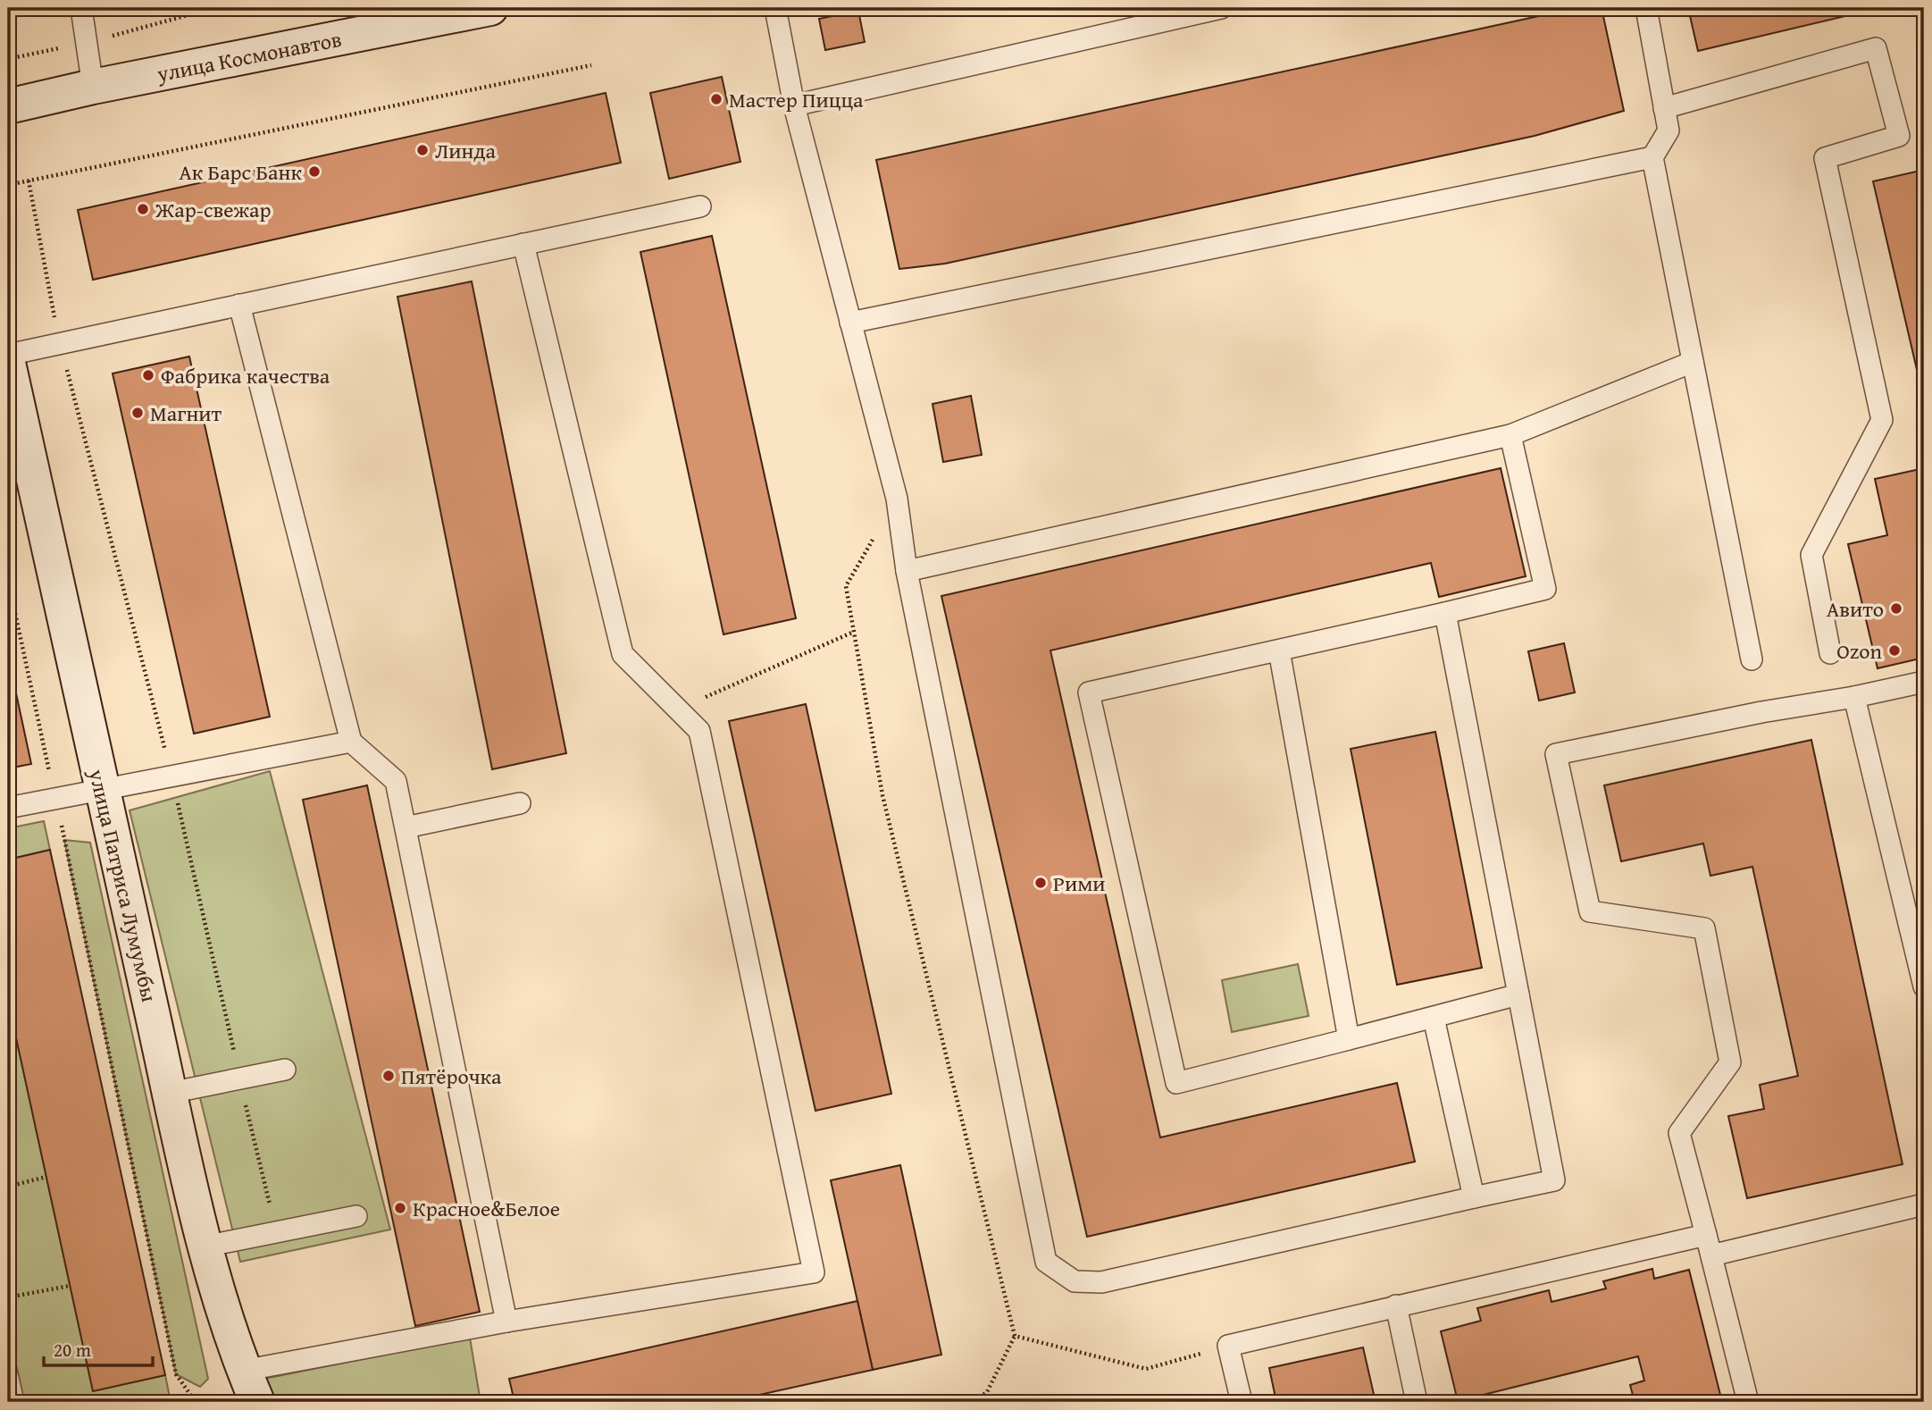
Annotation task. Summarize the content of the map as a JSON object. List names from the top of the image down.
{
  "streets": {
    "street": ["улица Космонавтов", "улица Патриса Лумумбы"]
  },
  "places": [
    "Мастер Пицца",
    "Линда",
    "Ак Барс Банк",
    "Жар-свежар",
    "Фабрика качества",
    "Магнит",
    "Авито",
    "Ozon",
    "Рими",
    "Пятёрочка",
    "Красное&Белое"
  ],
  "scale_bar": "20 m"
}
